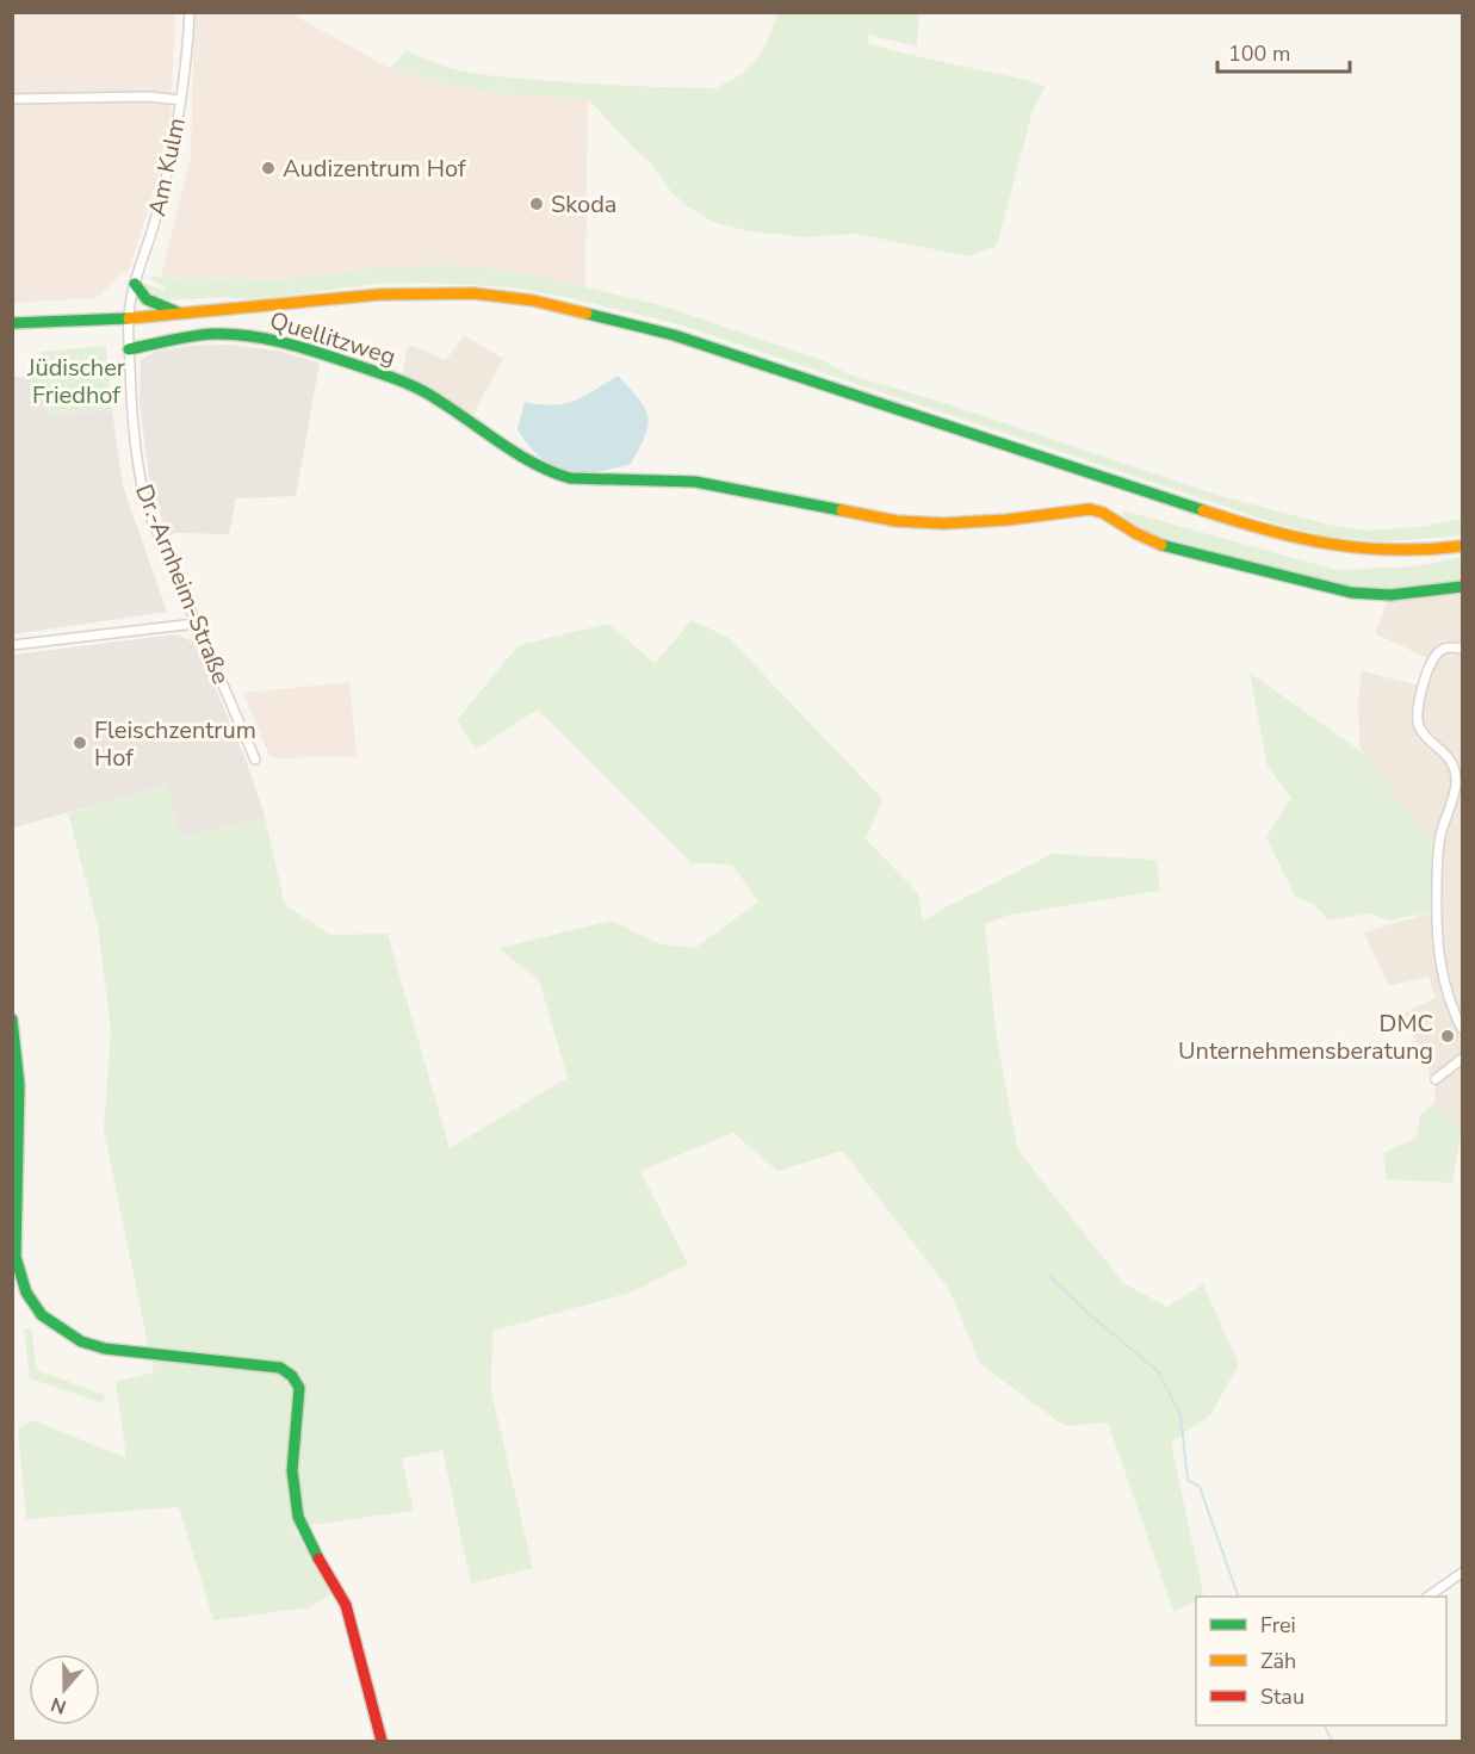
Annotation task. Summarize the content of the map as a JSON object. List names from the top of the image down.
{
  "streets": {
    "main road": ["Quellitzweg"],
    "street": ["Am Kulm", "Dr.-Arnheim-Straße"]
  },
  "crossings": [
    ["Am Kulm", "Dr.-Arnheim-Straße"],
    ["Quellitzweg", "Dr.-Arnheim-Straße"]
  ],
  "parks": ["Jüdischer Friedhof"],
  "places": [
    "Audizentrum Hof",
    "Skoda",
    "Fleischzentrum Hof",
    "DMC Unternehmensberatung"
  ],
  "legend": ["Frei", "Zäh", "Stau"],
  "scale_bar": "100 m",
  "north": "bottom"
}
